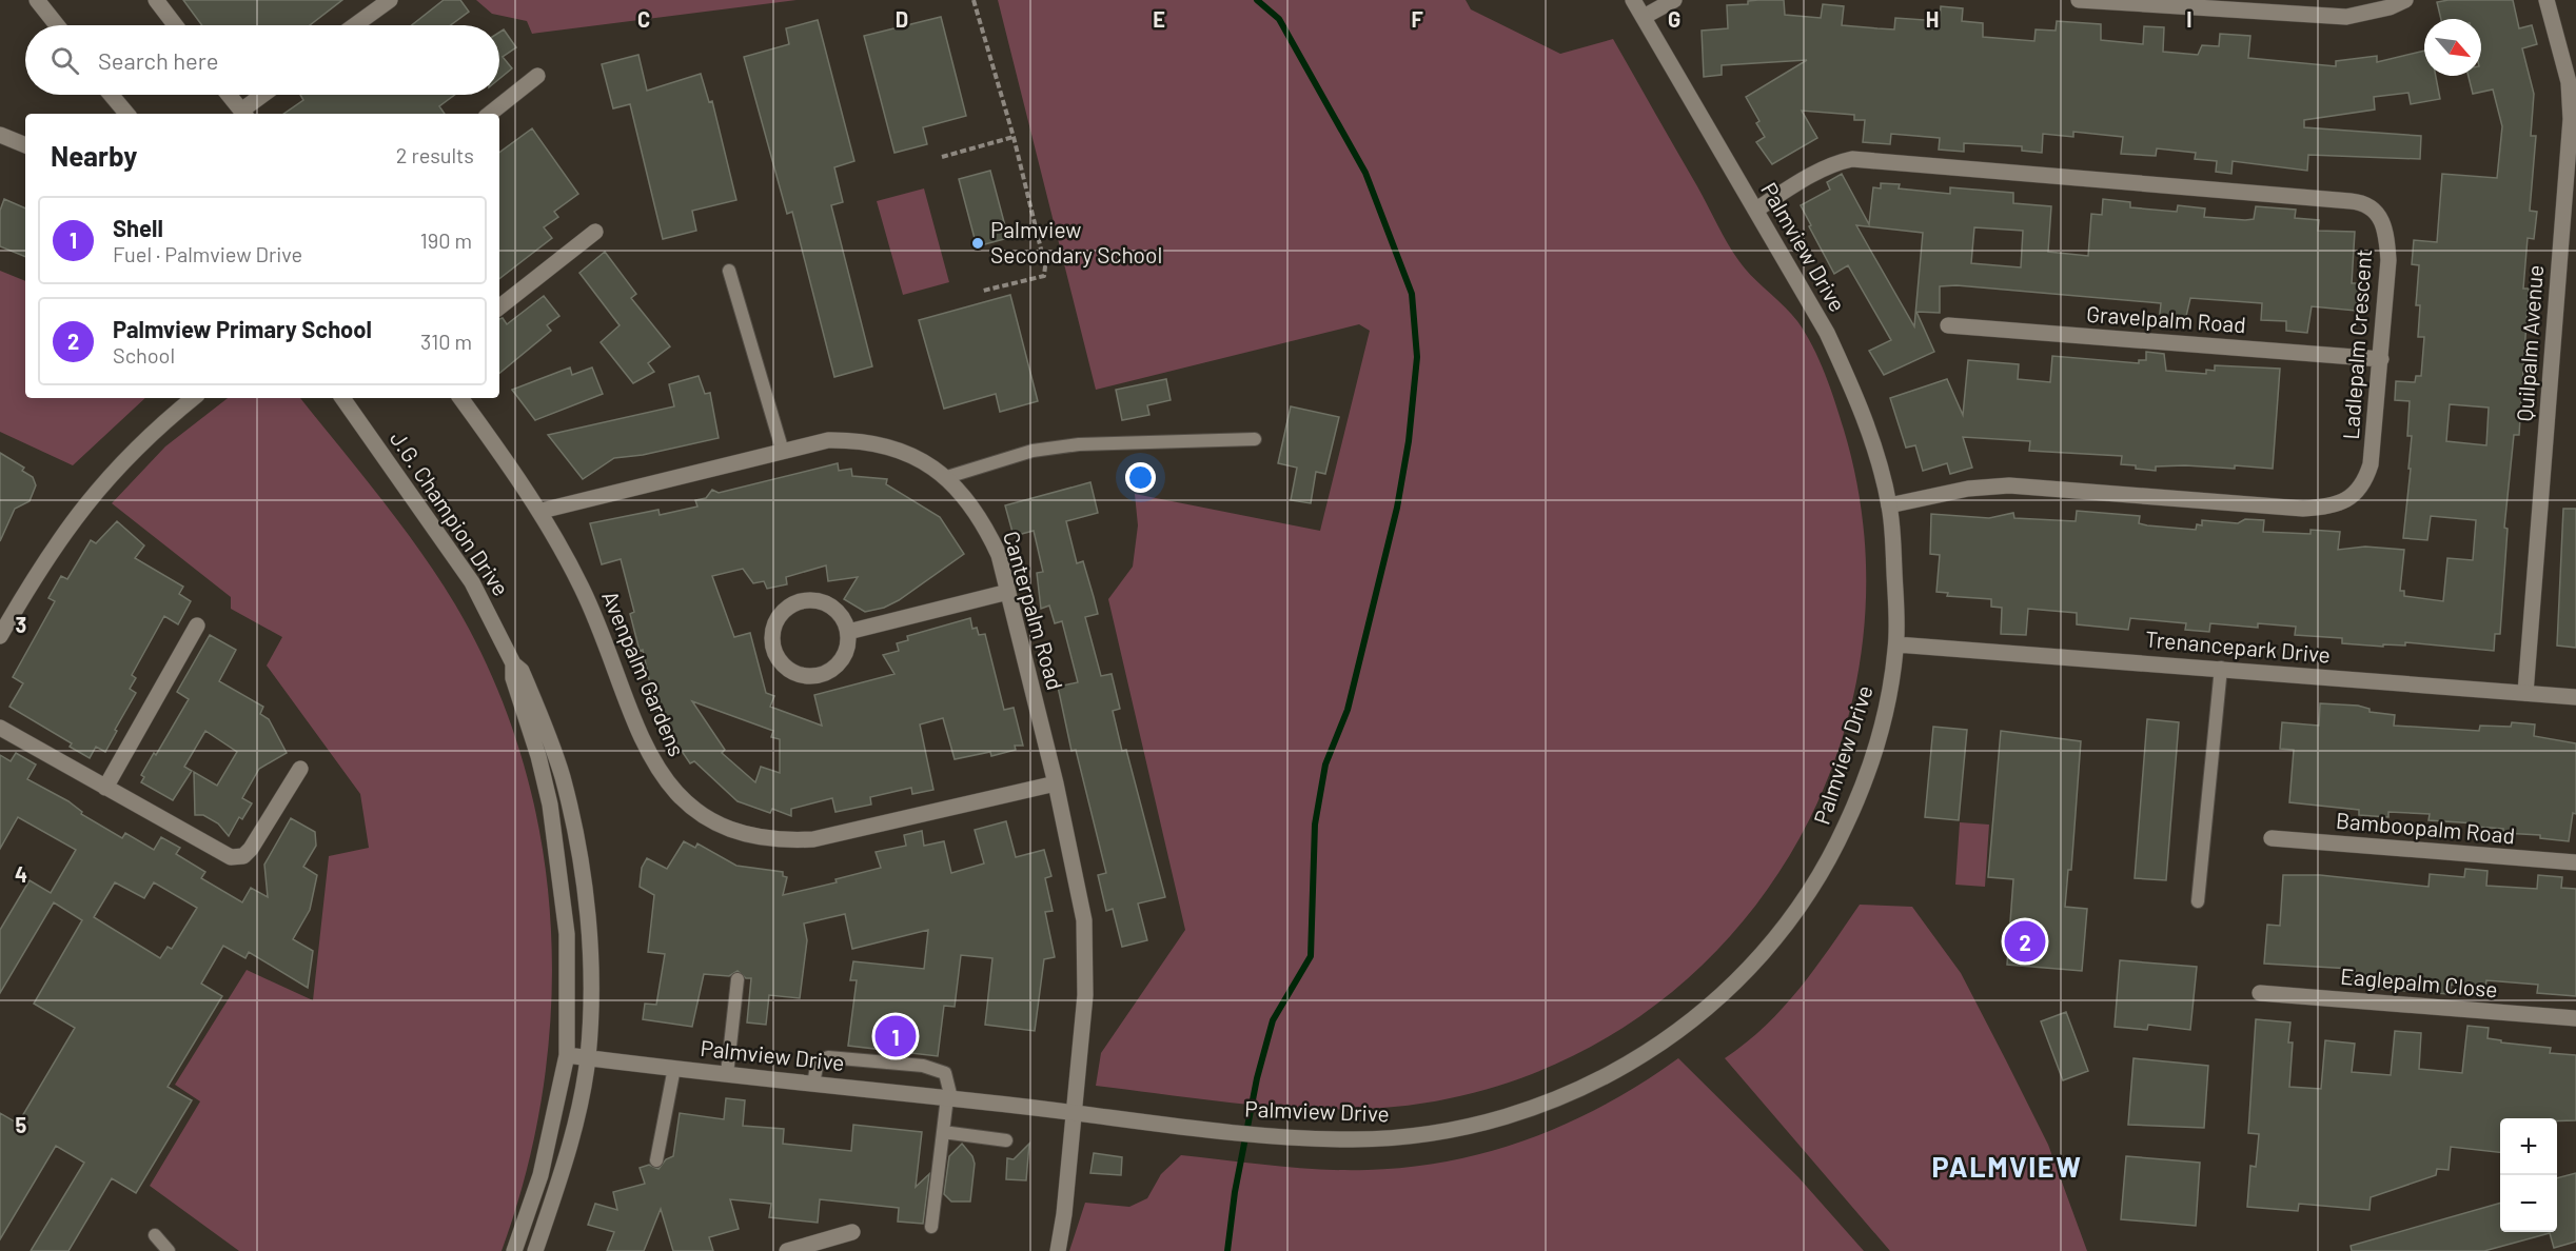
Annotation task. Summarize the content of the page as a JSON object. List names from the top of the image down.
{
  "streets": {
    "street": [
      "Palmview Drive",
      "Gravelpalm Road",
      "Quilpalm Avenue",
      "Ladlepalm Crescent",
      "J.G. Champion Drive",
      "Canterpalm Road",
      "Trenancepark Drive",
      "Avenpalm Gardens",
      "Bamboopalm Road",
      "Eaglepalm Close"
    ]
  },
  "crossings": [
    ["Palmview Drive", "Ladlepalm Crescent"],
    ["Palmview Drive", "J.G. Champion Drive"],
    ["Palmview Drive", "Canterpalm Road"],
    ["Palmview Drive", "Trenancepark Drive"],
    ["Gravelpalm Road", "Ladlepalm Crescent"],
    ["Quilpalm Avenue", "Trenancepark Drive"],
    ["Canterpalm Road", "Avenpalm Gardens"]
  ],
  "districts": ["PALMVIEW"],
  "places": ["Palmview Secondary School"],
  "north": "bottom right",
  "page": {
    "search": "Search here",
    "heading": ["Nearby", "2 results"],
    "list": [
      {
        "mark": "1",
        "name": "Shell",
        "note": "Fuel · Palmview Drive",
        "value": "190 m"
      },
      {
        "mark": "2",
        "name": "Palmview Primary School",
        "note": "School",
        "value": "310 m"
      }
    ],
    "pins": ["2", "1"],
    "map_buttons": ["+", "−"]
  },
  "grid": {
    "columns": [
      "C",
      "D",
      "E",
      "F",
      "G",
      "H",
      "I"
    ],
    "rows": ["3", "4", "5"]
  }
}
